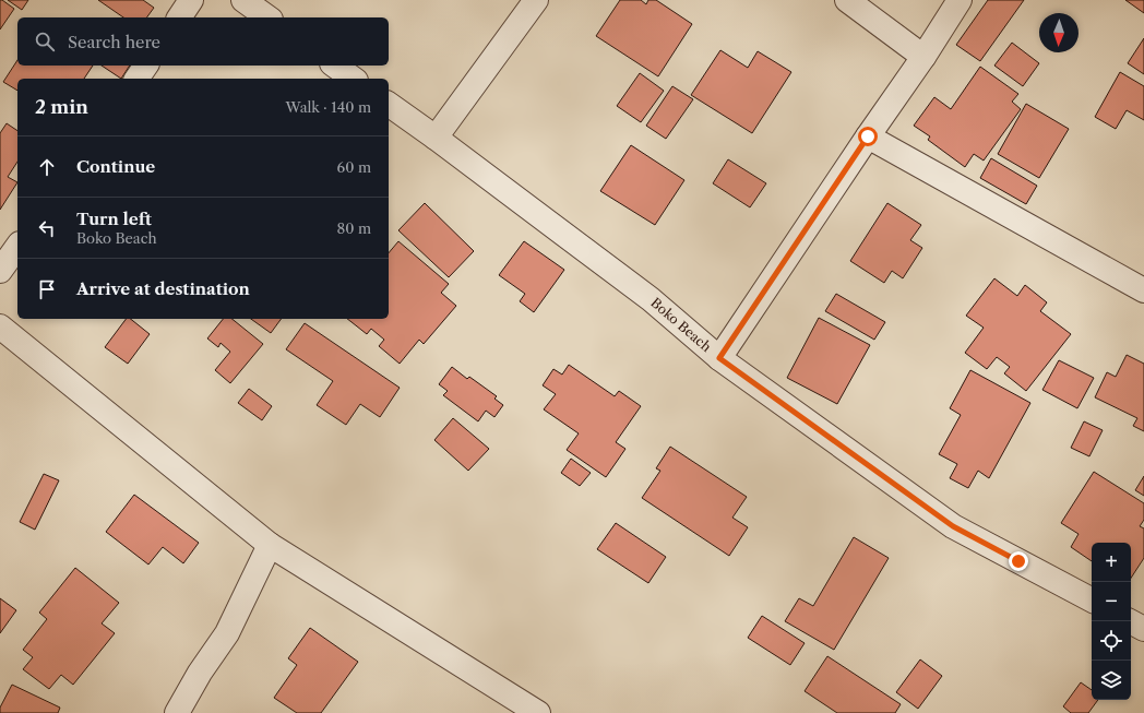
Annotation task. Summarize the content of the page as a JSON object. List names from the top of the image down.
{
  "streets": {
    "street": ["Boko Beach"]
  },
  "north": "bottom",
  "page": {
    "search": "Search here",
    "heading": ["2 min", "Walk · 140 m"],
    "list": [
      ["Continue", "60 m"],
      ["Turn left", "Boko Beach", "80 m"],
      "Arrive at destination"
    ],
    "map_buttons": ["+", "−"]
  }
}
